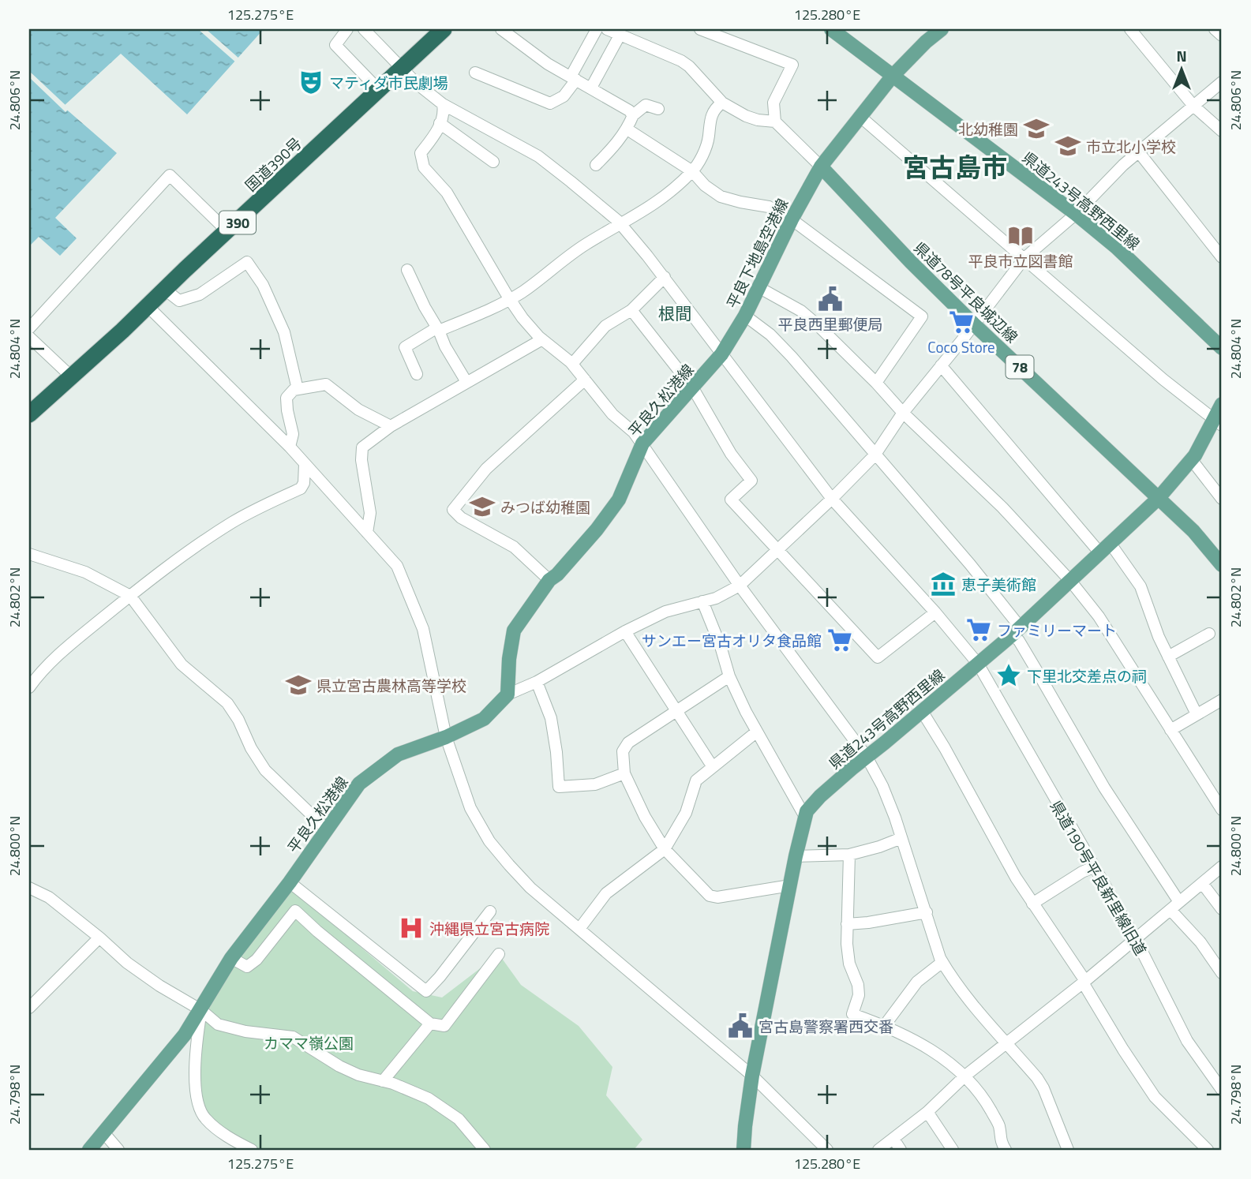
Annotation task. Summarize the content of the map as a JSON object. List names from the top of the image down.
{
  "streets": {
    "highway": ["国道390号", "390"],
    "main road": [
      "県道243号高野西里線",
      "平良下地島空港線",
      "県道78号平良城辺線",
      "78",
      "平良久松港線"
    ],
    "street": ["県道190号平良新里線旧道"]
  },
  "crossings": [
    ["国道390号", "県道190号平良新里線旧道"],
    ["県道243号高野西里線", "県道78号平良城辺線"],
    ["県道243号高野西里線", "県道190号平良新里線旧道"],
    ["平良下地島空港線", "県道78号平良城辺線"],
    ["平良下地島空港線", "平良久松港線"],
    ["平良下地島空港線", "県道190号平良新里線旧道"],
    ["平良久松港線", "県道190号平良新里線旧道"]
  ],
  "districts": ["宮古島市", "根間"],
  "parks": ["カママ嶺公園"],
  "places": {
    "theatre": ["マティダ市民劇場"],
    "school or university": [
      "北幼稚園",
      "市立北小学校",
      "みつば幼稚園",
      "県立宮古農林高等学校"
    ],
    "library": ["平良市立図書館"],
    "public building": ["平良西里郵便局", "宮古島警察署西交番"],
    "supermarket": ["Coco Store", "ファミリーマート", "サンエー宮古オリタ食品館"],
    "museum": ["恵子美術館"],
    "place": ["下里北交差点の祠"],
    "hospital": ["沖縄県立宮古病院"]
  },
  "north": "top",
  "coordinates": [
    "125.275°E",
    "125.280°E",
    "24.806°N",
    "24.804°N",
    "24.802°N",
    "24.800°N",
    "24.798°N"
  ]
}
